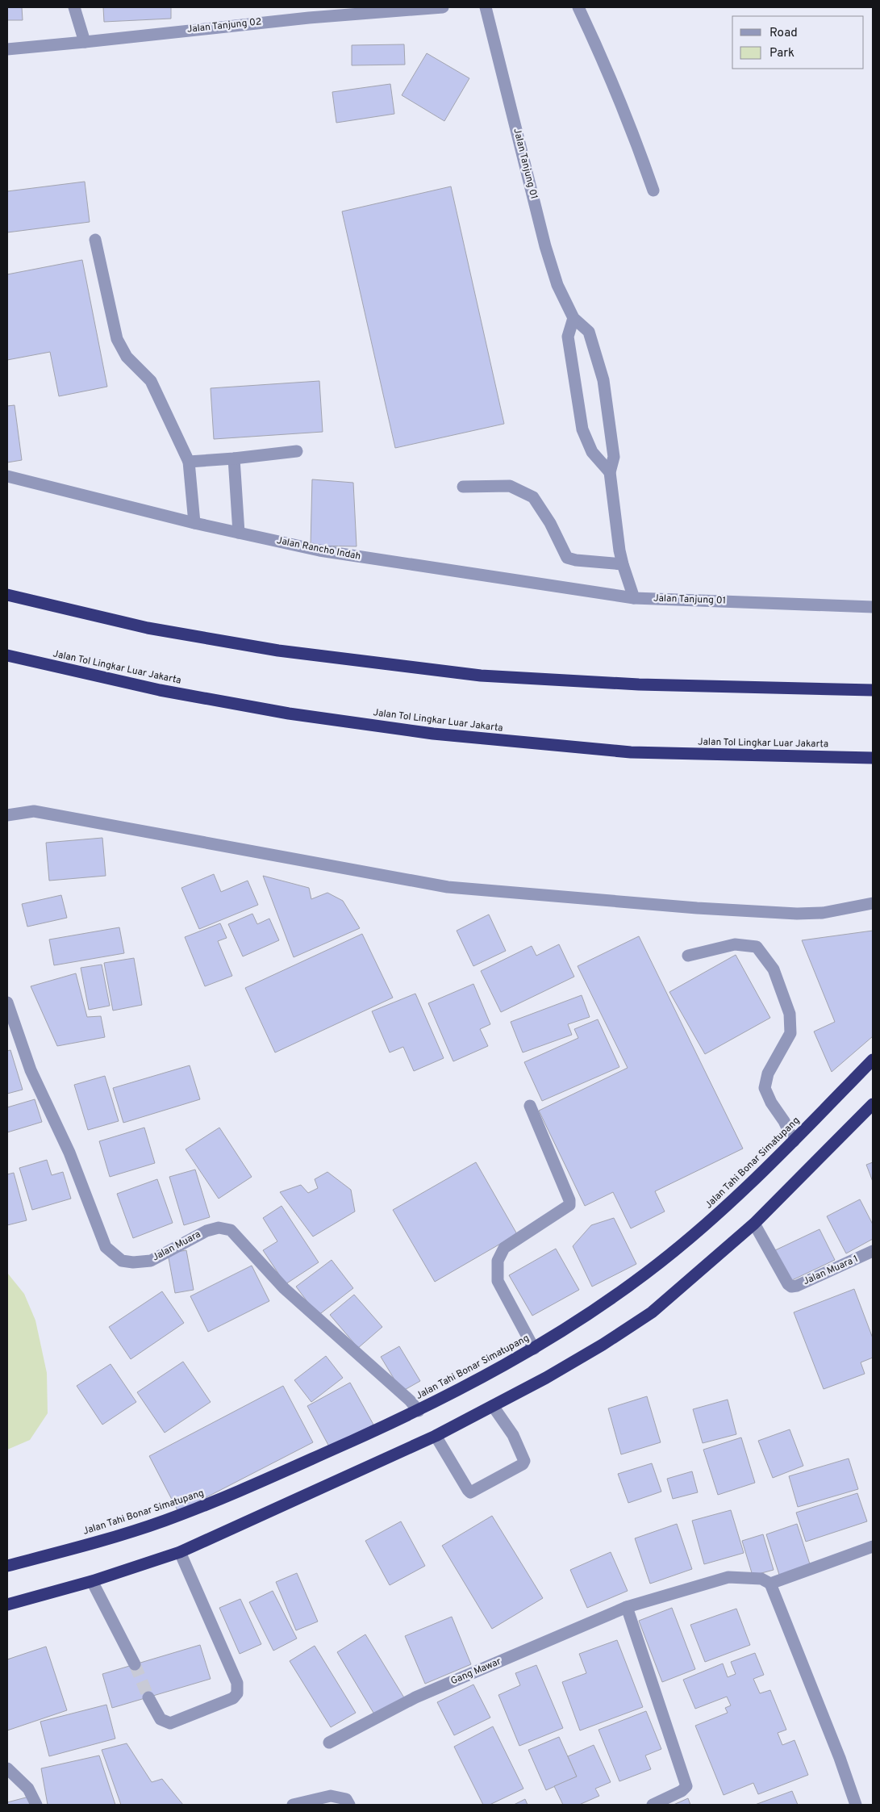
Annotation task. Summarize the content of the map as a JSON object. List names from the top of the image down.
{
  "streets": {
    "highway": ["Jalan Tol Lingkar Luar Jakarta", "Jalan Tahi Bonar Simatupang"],
    "street": [
      "Jalan Tanjung 02",
      "Jalan Tanjung 01",
      "Jalan Rancho Indah",
      "Jalan Muara",
      "Jalan Muara 1",
      "Gang Mawar"
    ]
  },
  "crossings": [
    ["Jalan Tanjung 01", "Jalan Rancho Indah"],
    ["Jalan Tahi Bonar Simatupang", "Jalan Muara"]
  ],
  "legend": ["Road", "Park"]
}
